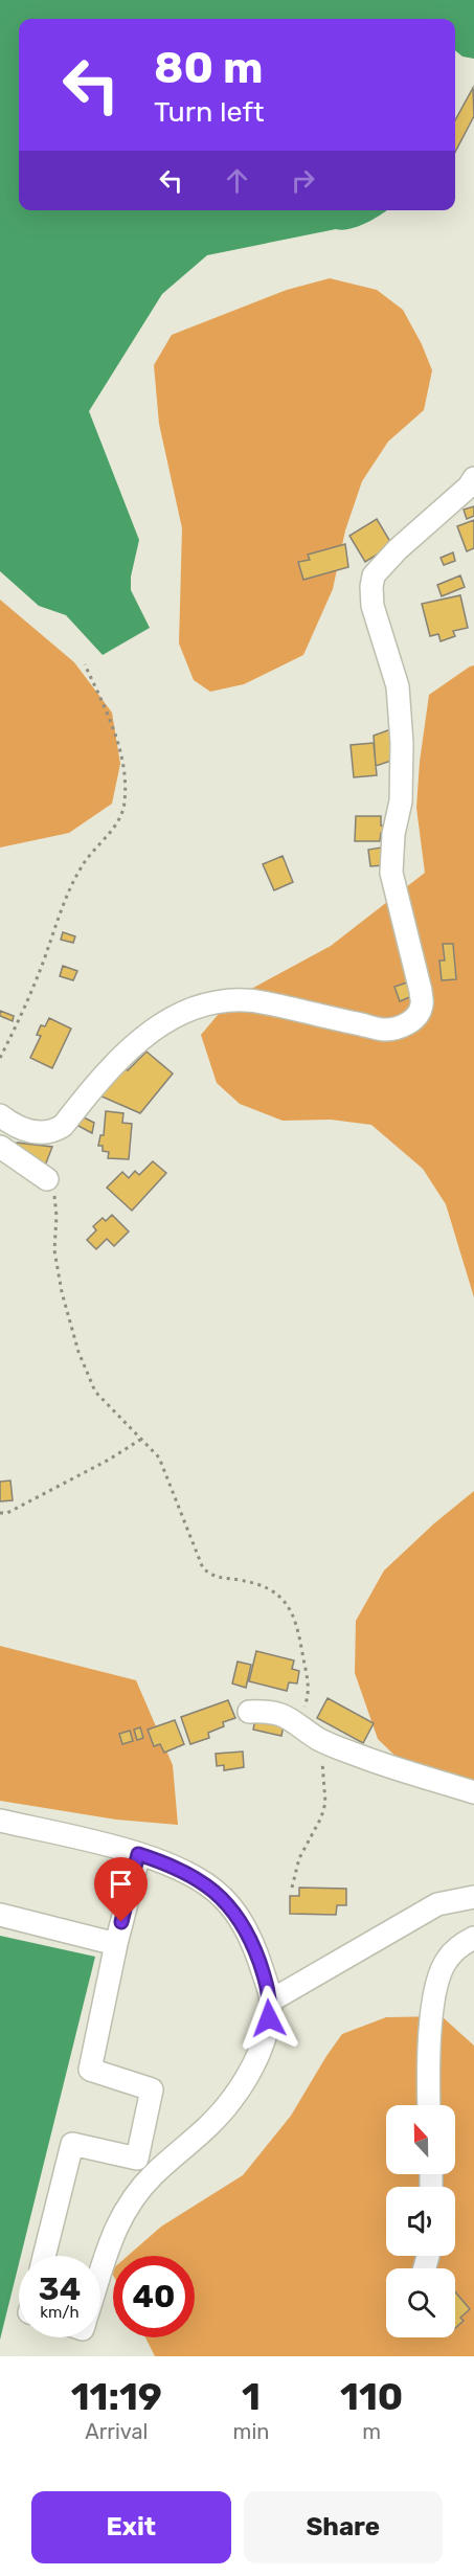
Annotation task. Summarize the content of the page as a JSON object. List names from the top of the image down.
{
  "north": "top",
  "page": {
    "turn": ["80 m", "Turn left"],
    "speed": "34 km/h",
    "limit": "40",
    "eta": [
      "11:19",
      "Arrival",
      "1",
      "min",
      "110",
      "m"
    ],
    "buttons": ["Exit", "Share"]
  }
}
